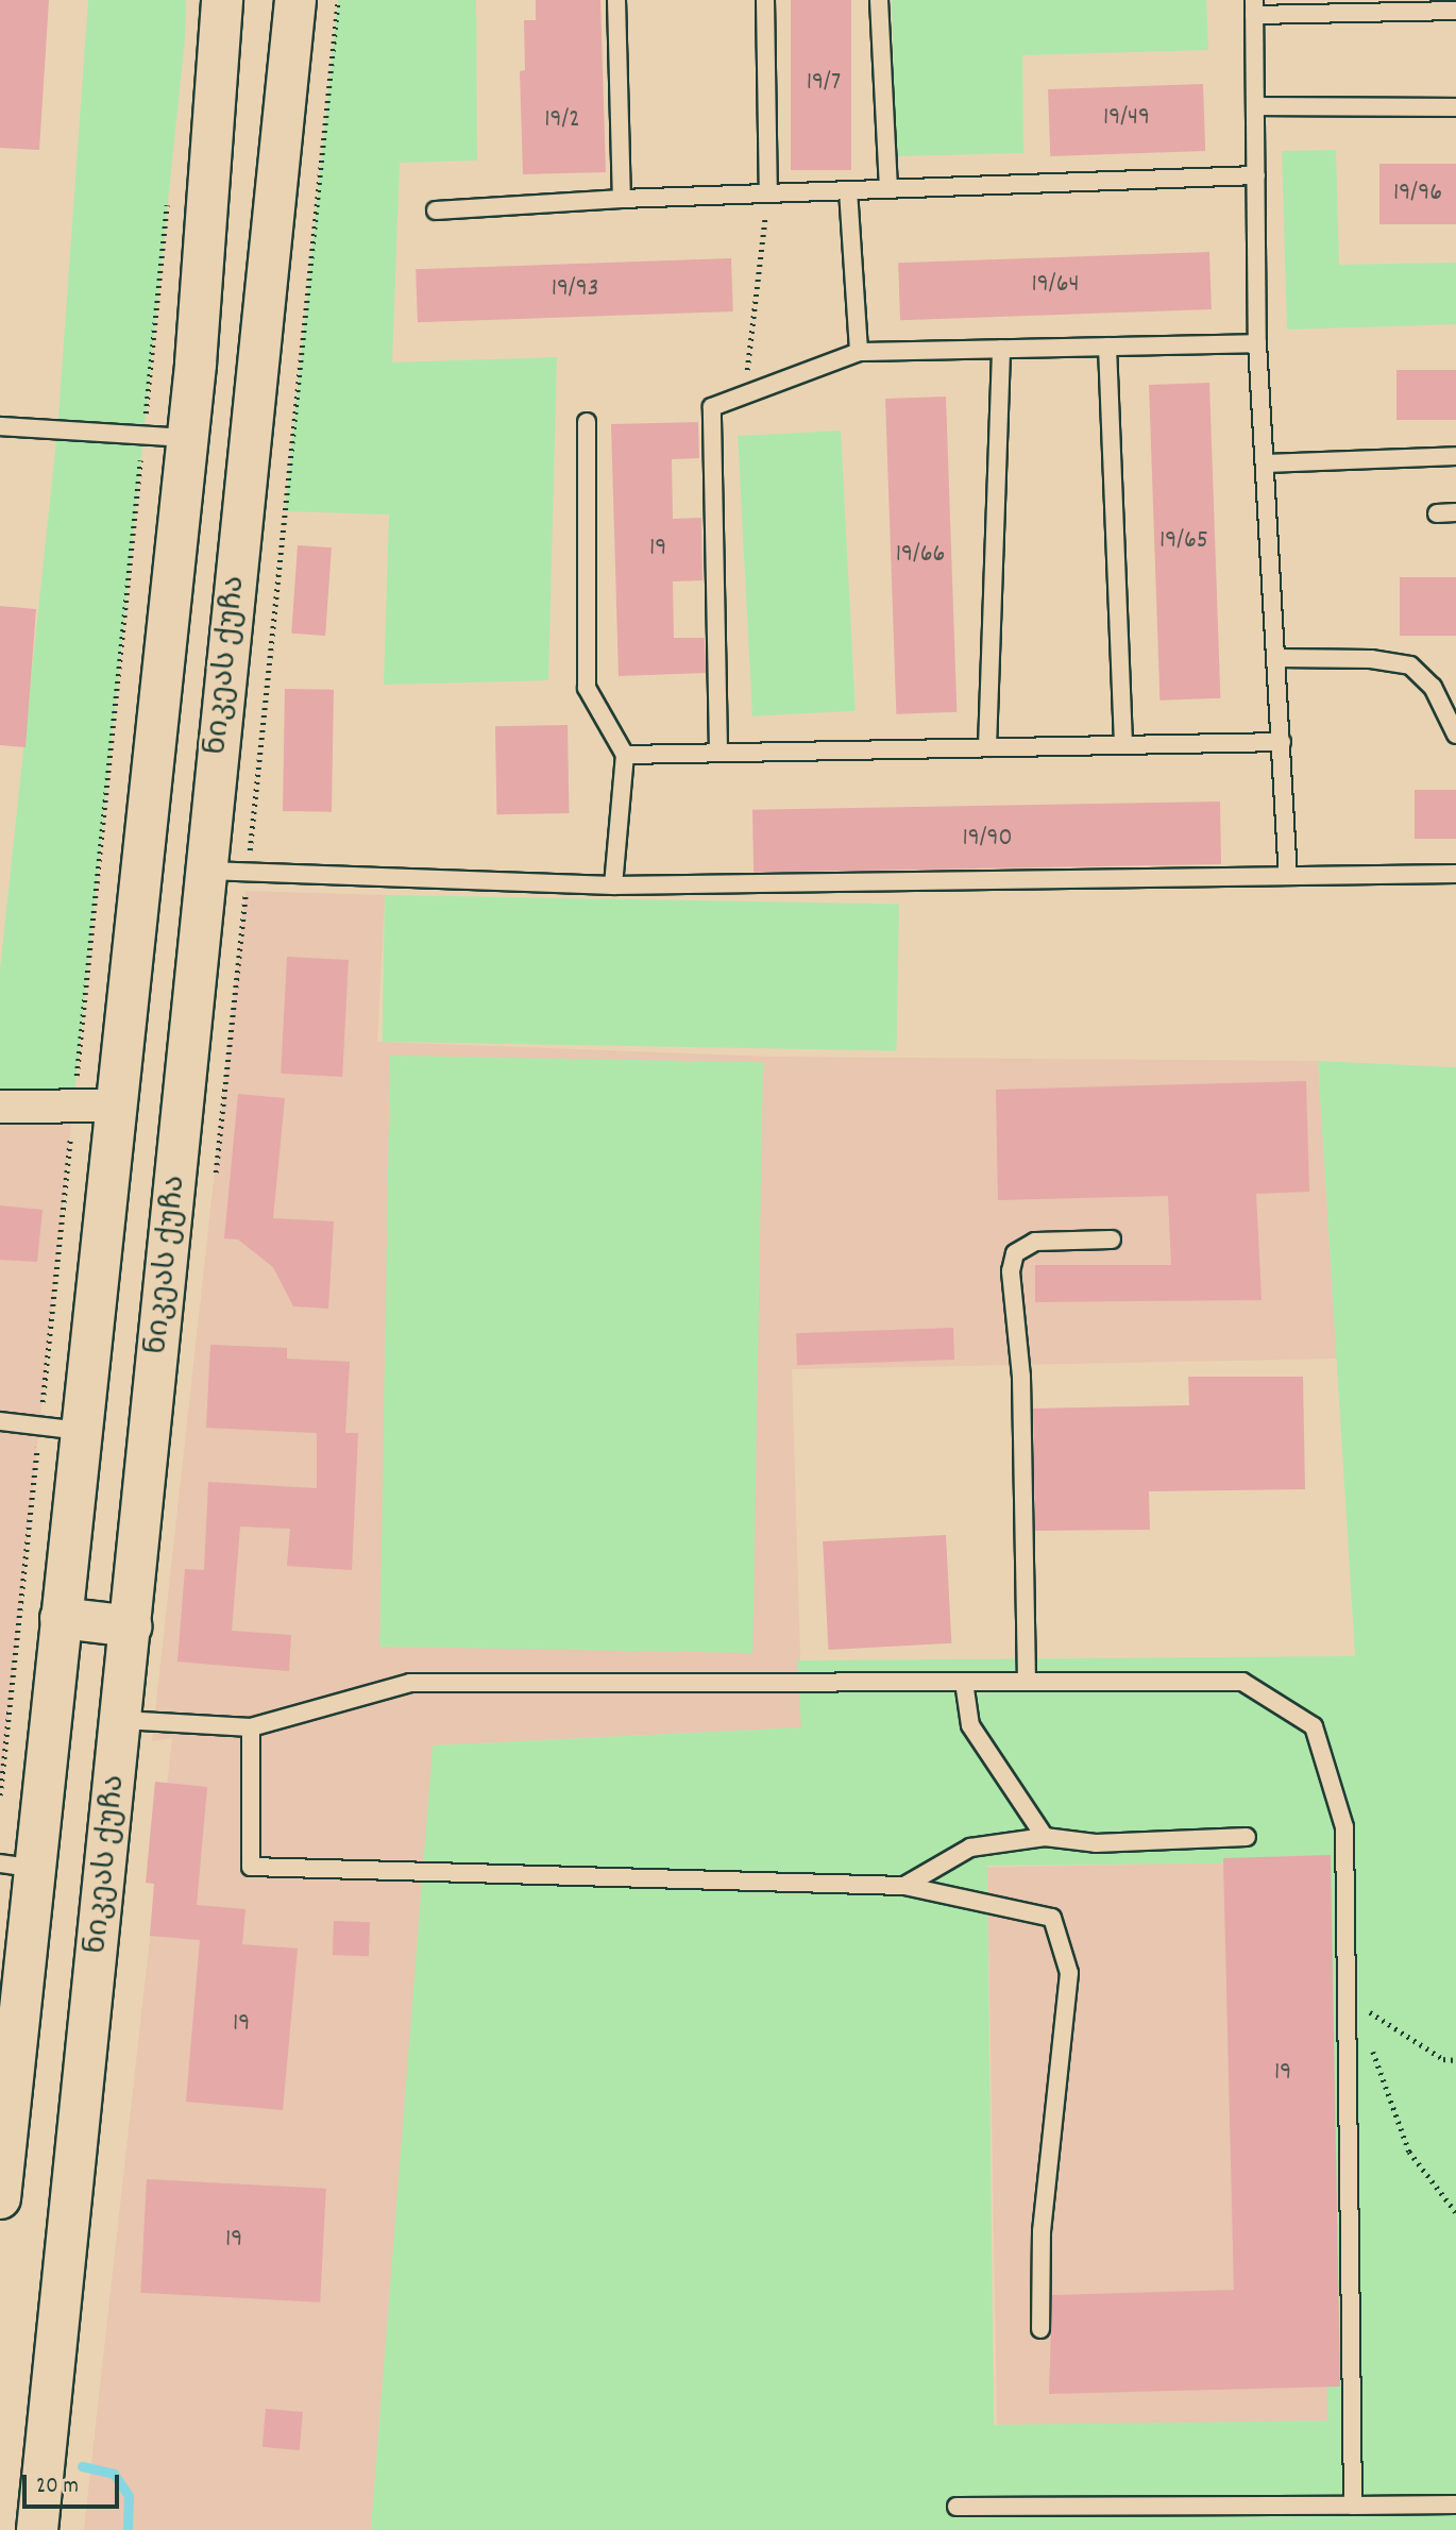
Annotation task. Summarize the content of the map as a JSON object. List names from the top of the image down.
{
  "streets": {
    "main road": ["ნიკეას ქუჩა"]
  },
  "house_numbers": [
    "19/7",
    "19/49",
    "19/2",
    "19/96",
    "19/64",
    "19/93",
    "19/65",
    "19",
    "19/66",
    "19/90",
    "19",
    "19",
    "19"
  ],
  "scale_bar": "20 m"
}
